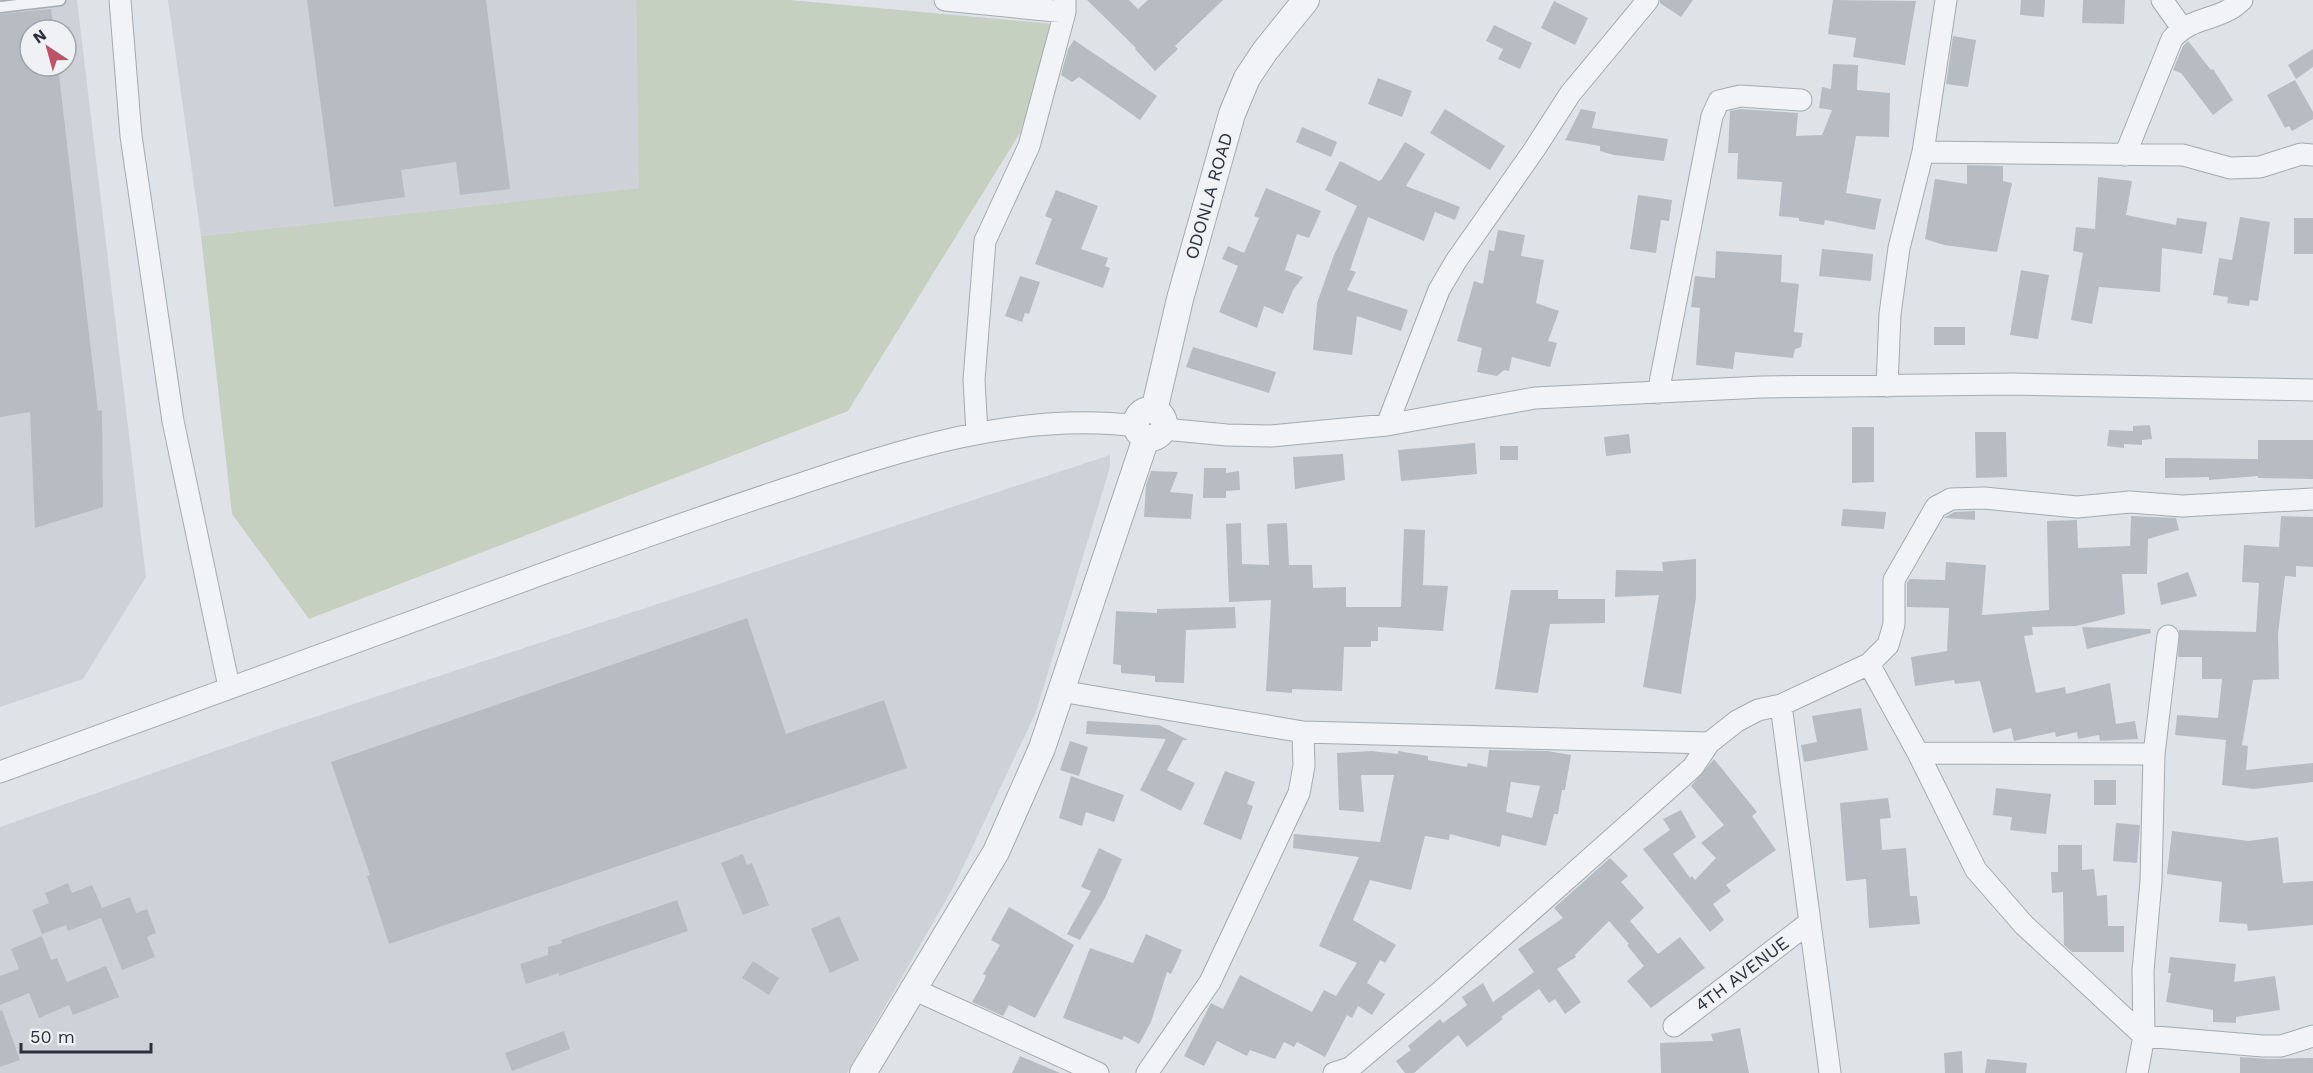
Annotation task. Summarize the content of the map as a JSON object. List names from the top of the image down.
{
  "streets": {
    "street": ["ODONLA ROAD", "4TH AVENUE"]
  },
  "scale_bar": "50 m",
  "north": "top left"
}
